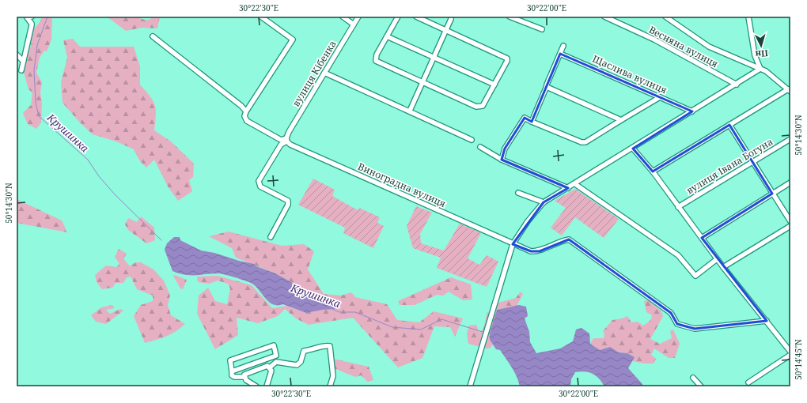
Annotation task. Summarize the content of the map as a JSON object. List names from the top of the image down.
{
  "streets": {
    "street": [
      "Весняна вулиця",
      "вулиця Кібенка",
      "Щаслива вулиця",
      "вулиця Івана Богуна",
      "Виноградна вулиця"
    ]
  },
  "crossings": [
    ["вулиця Кібенка", "Виноградна вулиця"]
  ],
  "water": ["Крушинка"],
  "north": "bottom",
  "coordinates": [
    "30°22'30\"E",
    "30°22'00\"E",
    "50°14'30\"N",
    "50°14'45\"N"
  ]
}
